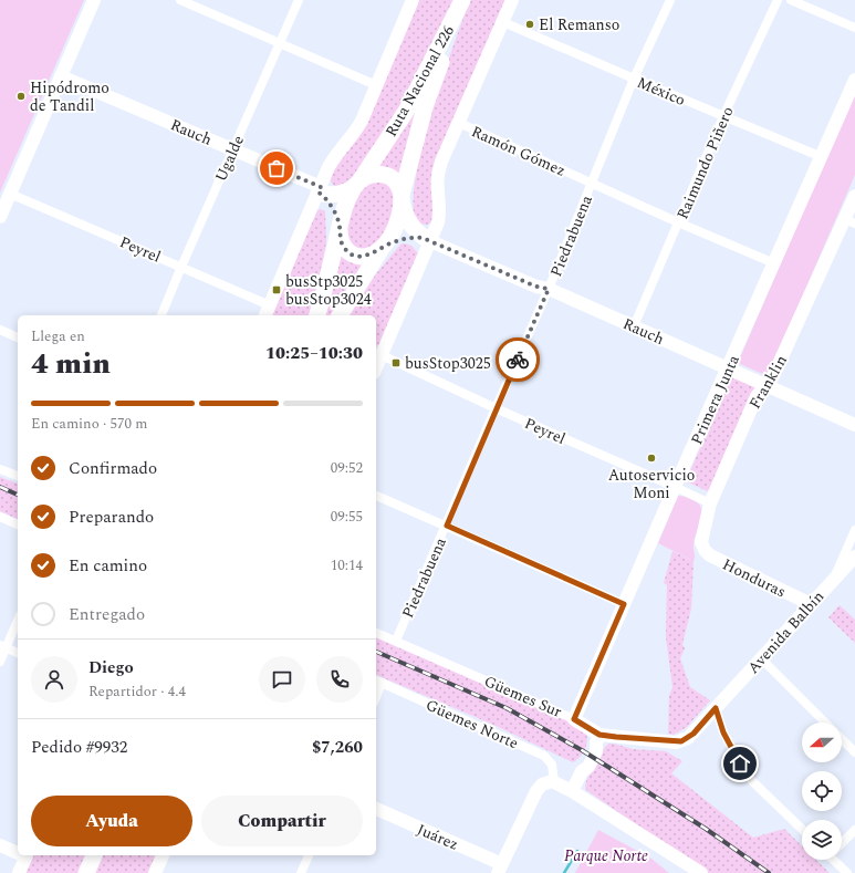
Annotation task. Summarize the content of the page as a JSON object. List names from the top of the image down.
{
  "streets": {
    "highway": ["Ruta Nacional 226"],
    "street": [
      "México",
      "Rauch",
      "Ramón Gómez",
      "Ugalde",
      "Raimundo Piñero",
      "Piedrabuena",
      "Peyrel",
      "Franklin",
      "Primera Junta",
      "Honduras",
      "Avenida Balbín",
      "Güemes Sur",
      "Güemes Norte",
      "Juárez"
    ]
  },
  "crossings": [
    ["México", "Raimundo Piñero"],
    ["México", "Piedrabuena"],
    ["México", "Primera Junta"],
    ["Rauch", "Ugalde"],
    ["Rauch", "Raimundo Piñero"],
    ["Rauch", "Piedrabuena"],
    ["Rauch", "Franklin"],
    ["Rauch", "Primera Junta"],
    ["Ramón Gómez", "Raimundo Piñero"],
    ["Ramón Gómez", "Piedrabuena"],
    ["Ramón Gómez", "Primera Junta"],
    ["Ugalde", "Peyrel"],
    ["Piedrabuena", "Peyrel"],
    ["Piedrabuena", "Güemes Sur"],
    ["Peyrel", "Franklin"],
    ["Peyrel", "Primera Junta"],
    ["Franklin", "Honduras"],
    ["Primera Junta", "Güemes Sur"],
    ["Honduras", "Avenida Balbín"],
    ["Avenida Balbín", "Güemes Sur"]
  ],
  "parks": ["Parque Norte"],
  "places": {
    "other": ["El Remanso", "Hipódromo de Tandil", "Autoservicio Moni"],
    "transit": ["busStp3025 busStop3024", "busStop3025"]
  },
  "north": "left",
  "page": {
    "heading": ["4 min", "Llega en", "10:25–10:30"],
    "panel": [
      "Diego",
      "Repartidor · 4.4",
      "Pedido #9932",
      "$7,260"
    ],
    "bar": "En camino · 570 m",
    "list": [
      ["Confirmado", "09:52"],
      ["Preparando", "09:55"],
      ["En camino", "10:14"],
      "Entregado"
    ],
    "buttons": ["Ayuda", "Compartir"]
  }
}
